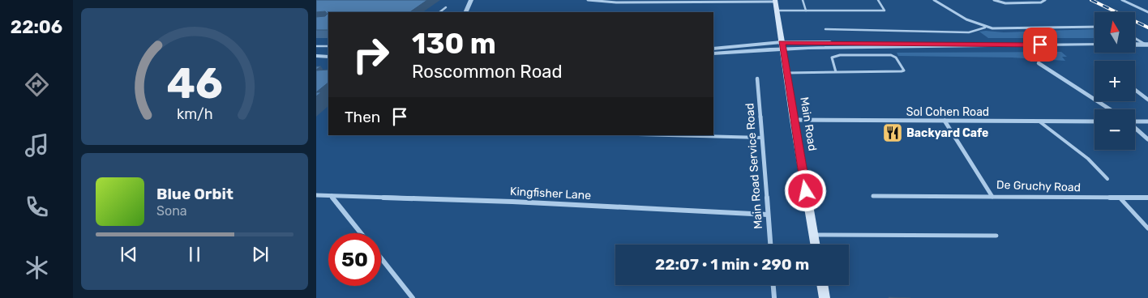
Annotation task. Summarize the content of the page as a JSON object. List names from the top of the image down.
{
  "streets": {
    "main road": ["Main Road"],
    "street": [
      "Sol Cohen Road",
      "Main Road Service Road",
      "De Gruchy Road",
      "Kingfisher Lane"
    ]
  },
  "crossings": [
    ["Sol Cohen Road", "Main Road"],
    ["Sol Cohen Road", "De Gruchy Road"],
    ["Main Road Service Road", "Kingfisher Lane"]
  ],
  "places": {
    "restaurant": ["Backyard Cafe"]
  },
  "north": "top",
  "page": {
    "tabs": "22:06",
    "map_buttons": ["+", "−"],
    "turn": ["130 m", "Roscommon Road"],
    "then": "Then",
    "song": ["Blue Orbit", "Sona"],
    "limit": "50",
    "trip": "22:07 · 1 min · 290 m",
    "gauge": ["46", "km/h"]
  }
}
